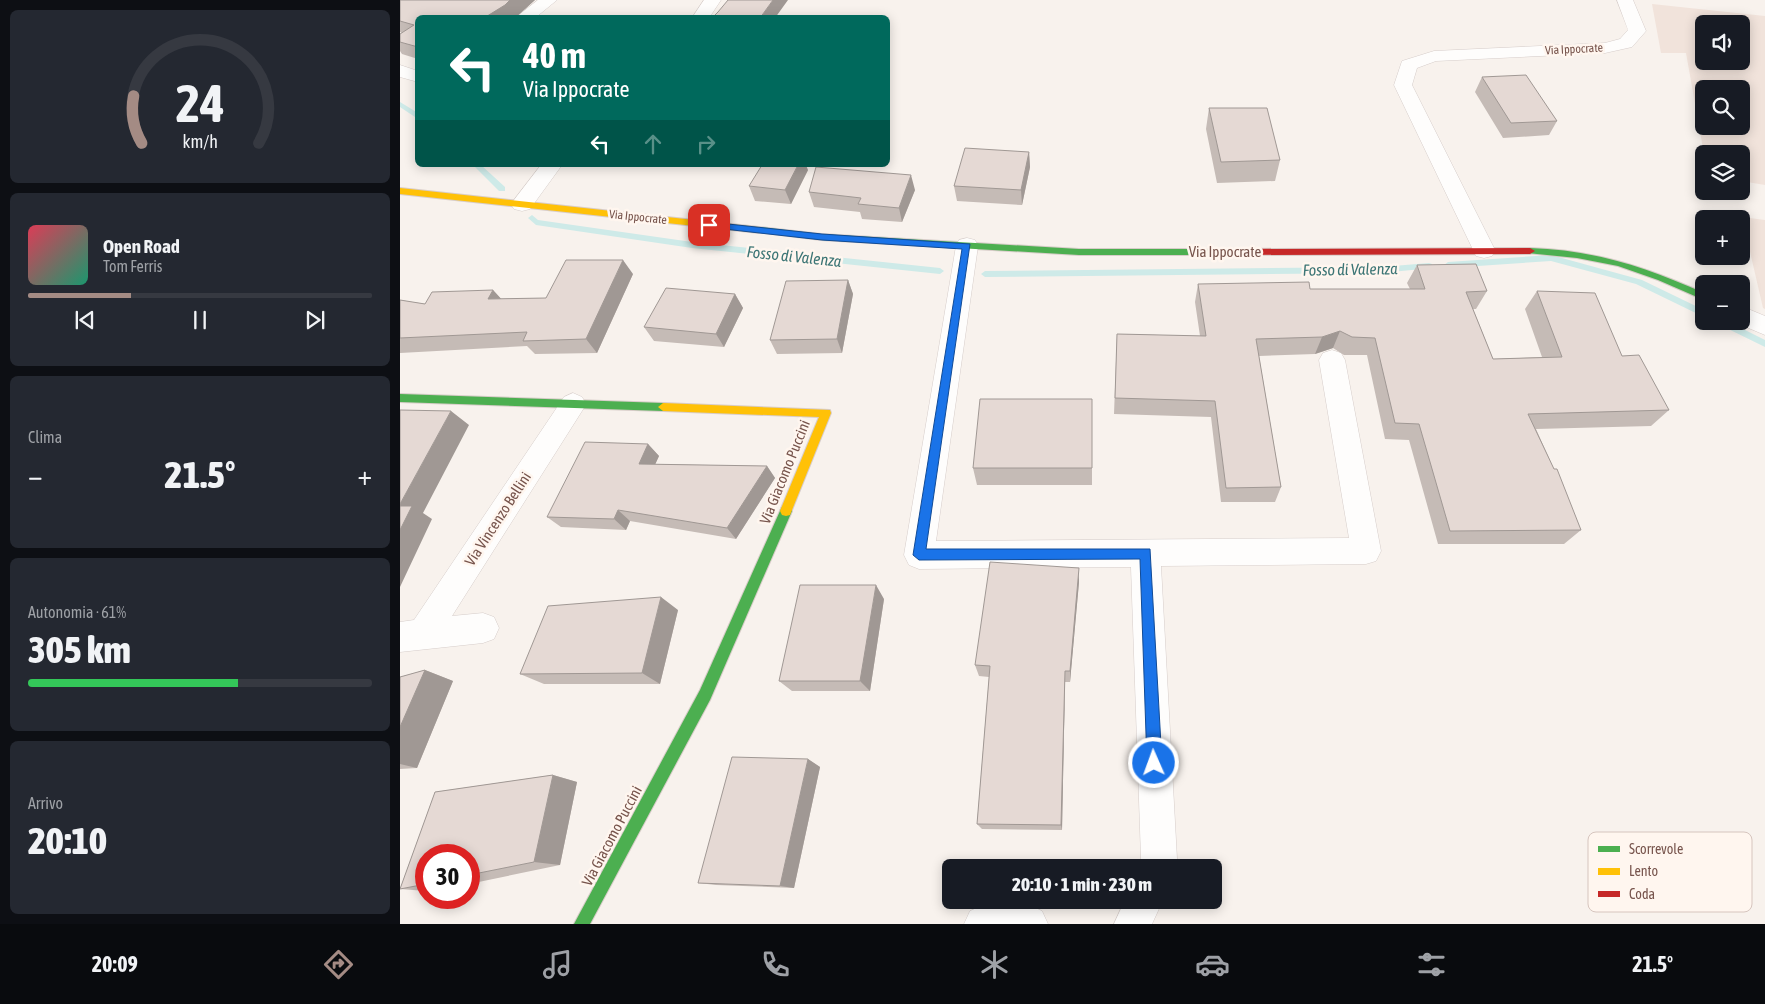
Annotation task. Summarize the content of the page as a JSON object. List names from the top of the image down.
{
  "streets": {
    "street": ["Via Ippocrate", "Via Giacomo Puccini", "Via Vincenzo Bellini"]
  },
  "crossings": [
    ["Via Giacomo Puccini", "Via Vincenzo Bellini"]
  ],
  "water": ["Fosso di Valenza"],
  "legend": ["Scorrevole", "Lento", "Coda"],
  "page": {
    "map_buttons": ["+", "−"],
    "turn": ["40 m", "Via Ippocrate"],
    "song": ["Open Road", "Tom Ferris"],
    "tile": [
      "Clima",
      ["Autonomia · 61%", "305 km"],
      ["Arrivo", "20:10"]
    ],
    "heat": ["−", "21.5°", "+"],
    "limit": "30",
    "trip": "20:10 · 1 min · 230 m",
    "tabs": ["20:09", "21.5°"],
    "gauge": ["24", "km/h"]
  }
}
